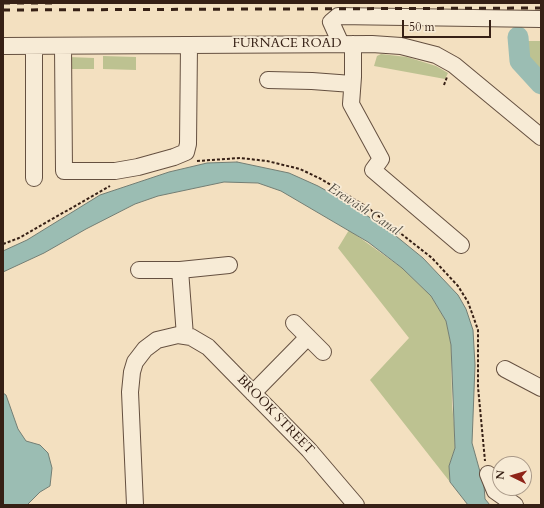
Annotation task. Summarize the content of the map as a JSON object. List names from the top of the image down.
{
  "streets": {
    "street": ["FURNACE ROAD", "BROOK STREET"]
  },
  "water": ["Erewash Canal"],
  "scale_bar": "50 m",
  "north": "left"
}
